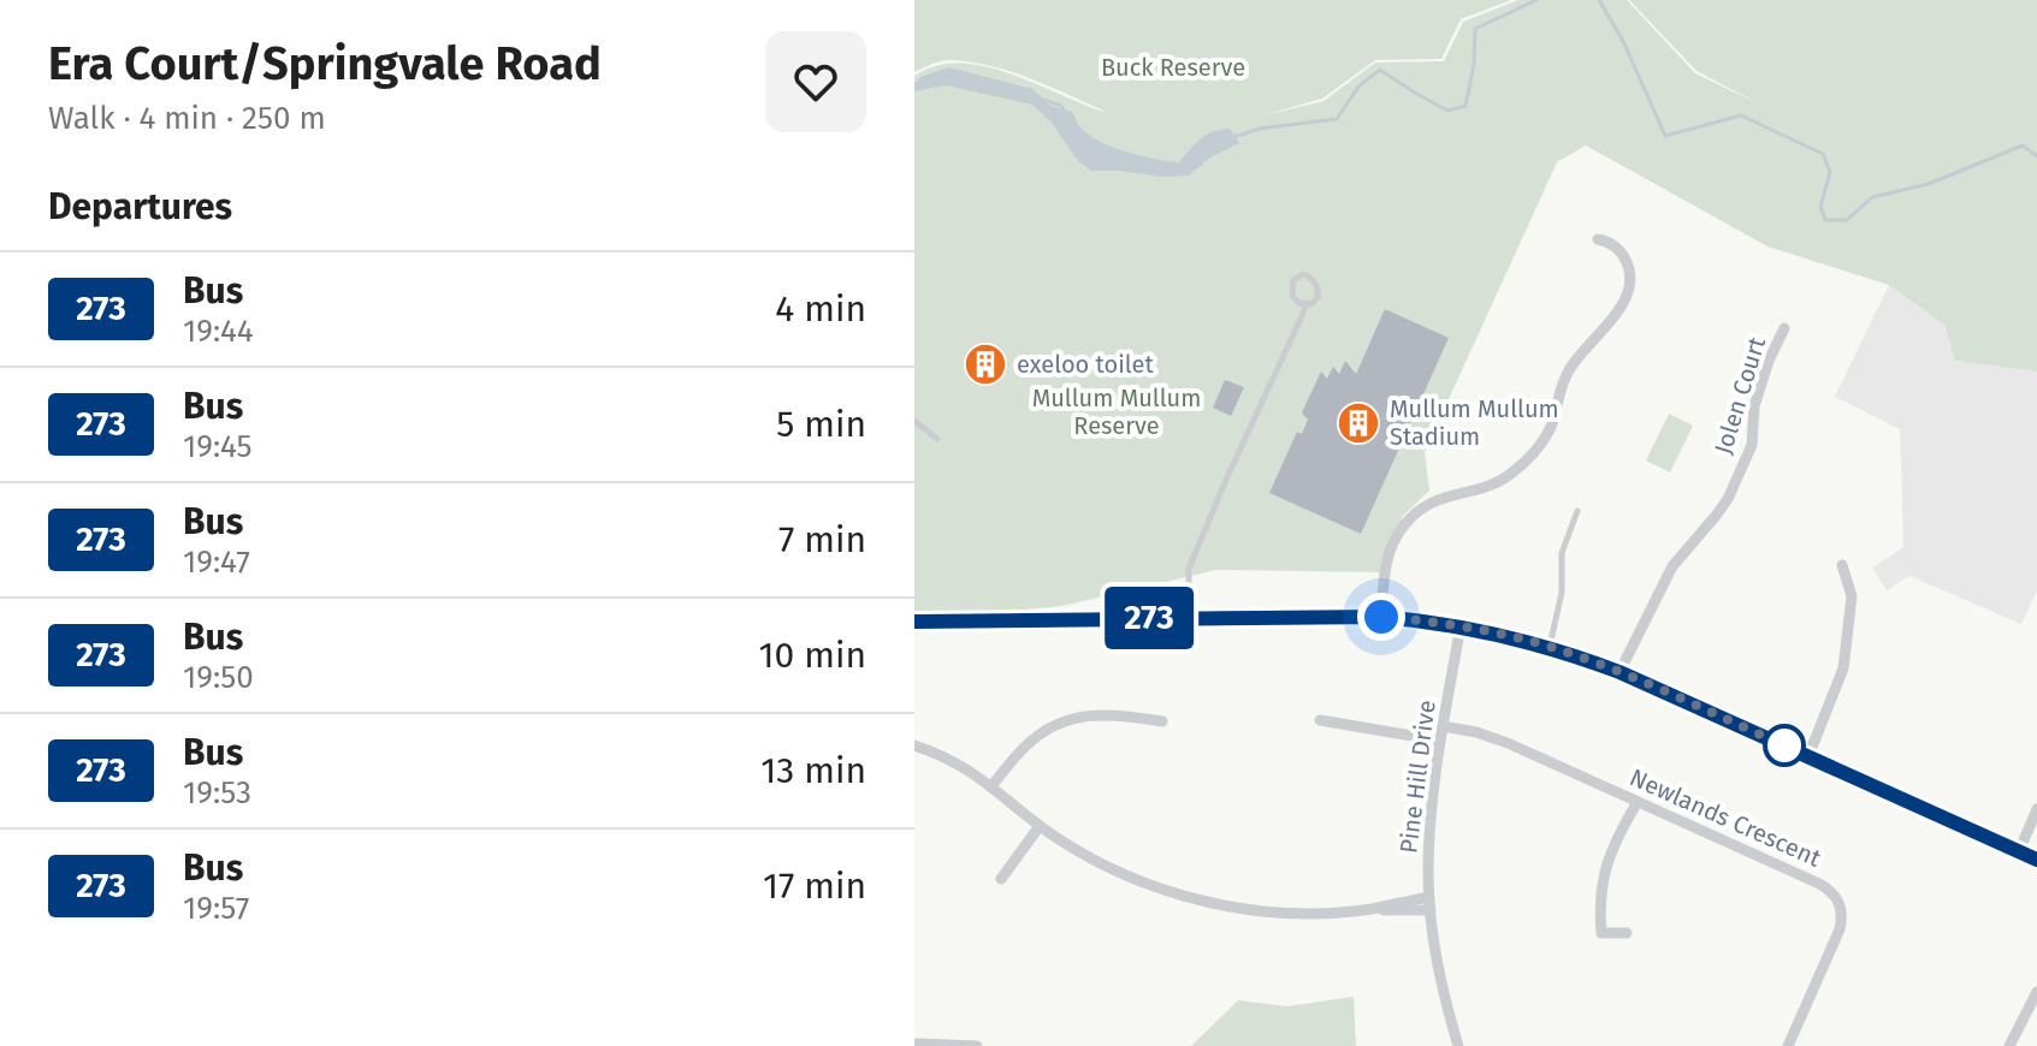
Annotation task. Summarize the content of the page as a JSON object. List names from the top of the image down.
{
  "streets": {
    "street": ["Jolen Court", "Pine Hill Drive", "Newlands Crescent"]
  },
  "crossings": [
    ["Pine Hill Drive", "Newlands Crescent"]
  ],
  "parks": ["Buck Reserve", "Mullum Mullum Reserve"],
  "places": {
    "building": ["exeloo toilet", "Mullum Mullum Stadium"]
  },
  "lines": ["bus line 273"],
  "page": {
    "heading": [
      ["Era Court/Springvale Road", "Walk · 4 min · 250 m"],
      "Departures"
    ],
    "on_map": "273",
    "list": [
      {
        "mark": "273",
        "name": "Bus",
        "note": "19:44",
        "value": "4 min"
      },
      {
        "mark": "273",
        "name": "Bus",
        "note": "19:45",
        "value": "5 min"
      },
      {
        "mark": "273",
        "name": "Bus",
        "note": "19:47",
        "value": "7 min"
      },
      {
        "mark": "273",
        "name": "Bus",
        "note": "19:50",
        "value": "10 min"
      },
      {
        "mark": "273",
        "name": "Bus",
        "note": "19:53",
        "value": "13 min"
      },
      {
        "mark": "273",
        "name": "Bus",
        "note": "19:57",
        "value": "17 min"
      }
    ]
  }
}
